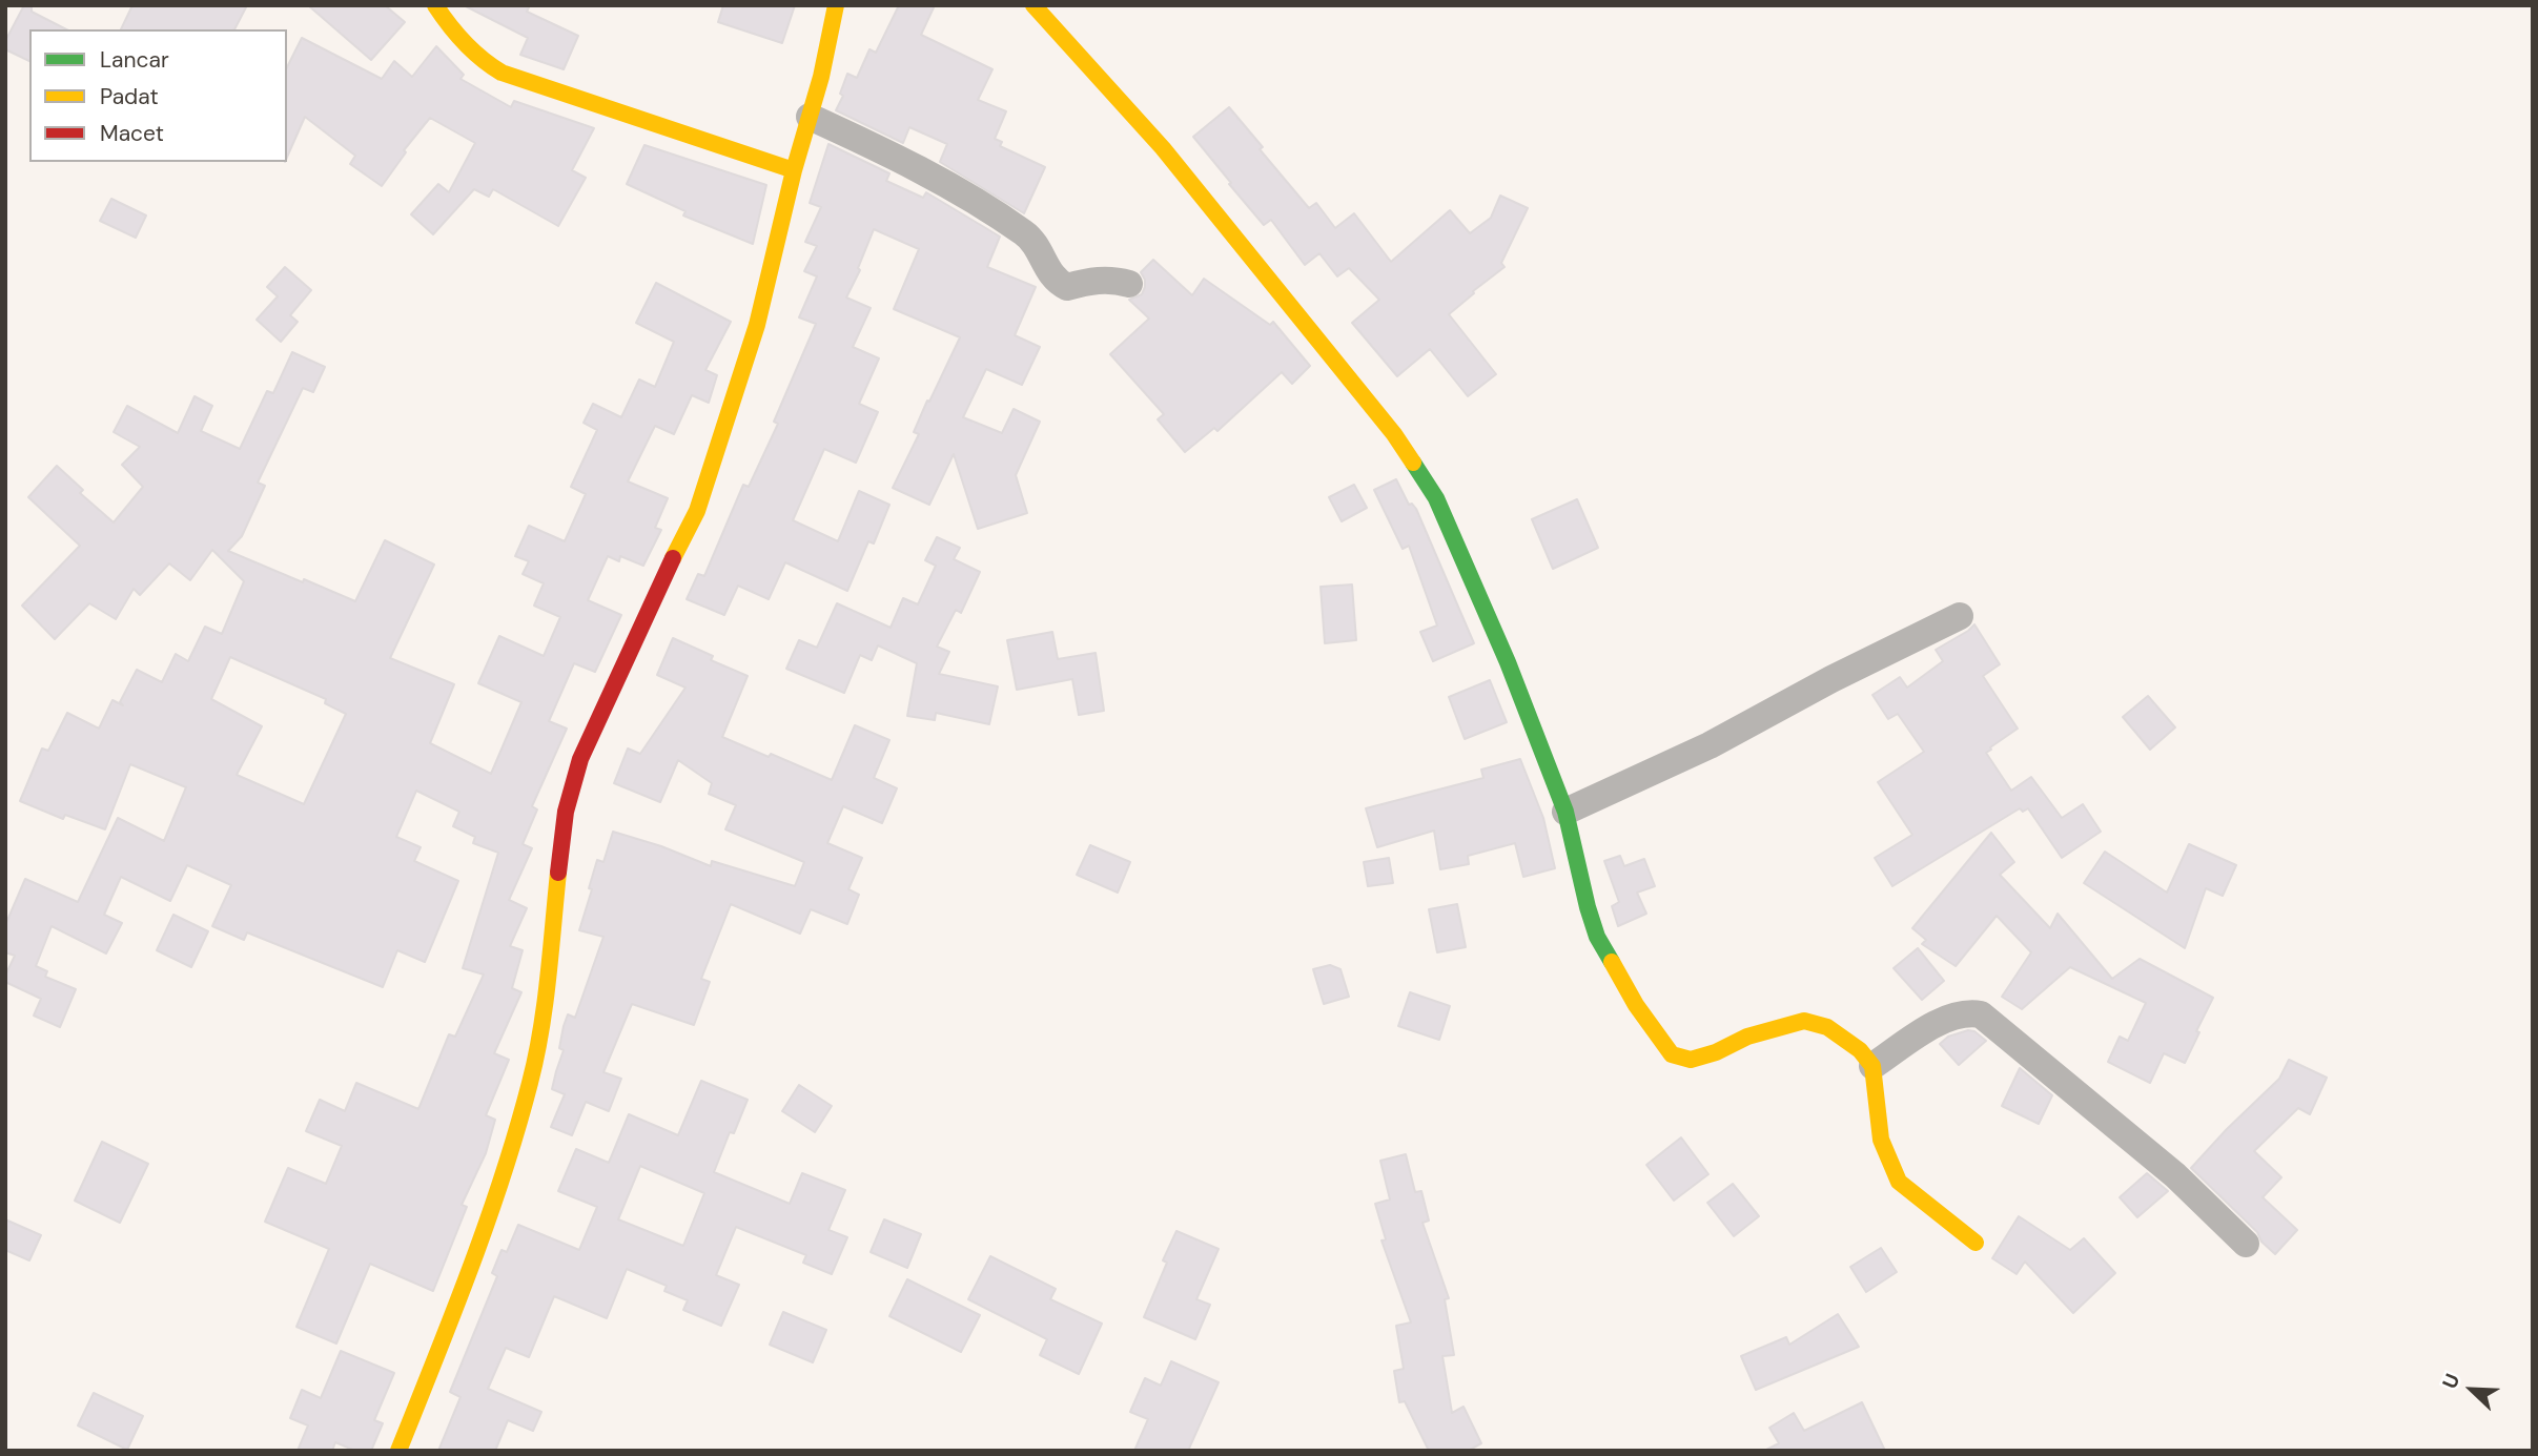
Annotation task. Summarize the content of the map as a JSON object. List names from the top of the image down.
{
  "legend": ["Lancar", "Padat", "Macet"],
  "north": "top left"
}
